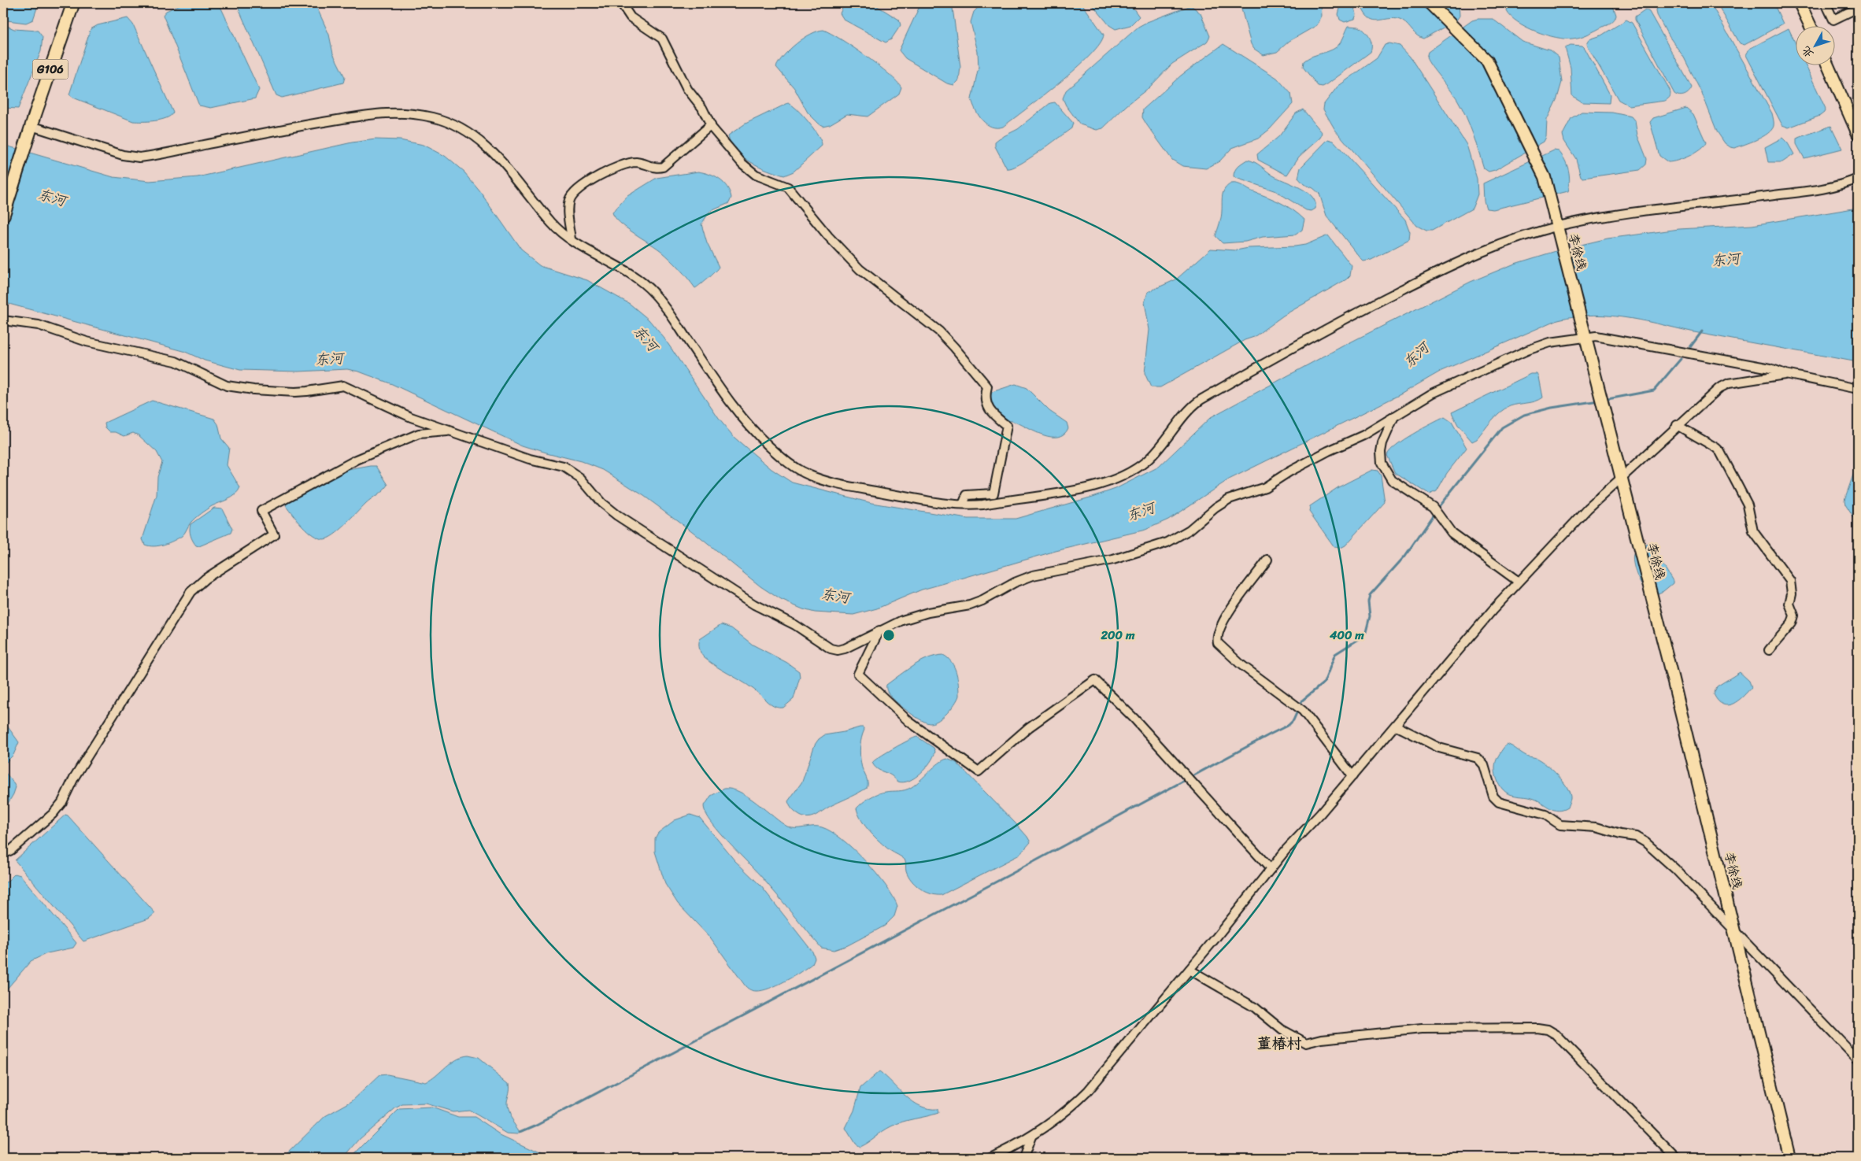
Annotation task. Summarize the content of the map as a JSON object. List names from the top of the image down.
{
  "streets": {
    "highway": ["G106"],
    "main road": ["李徐线"]
  },
  "districts": ["董椿村"],
  "water": ["东河"],
  "north": "bottom left",
  "rings": ["200 m", "400 m"]
}
